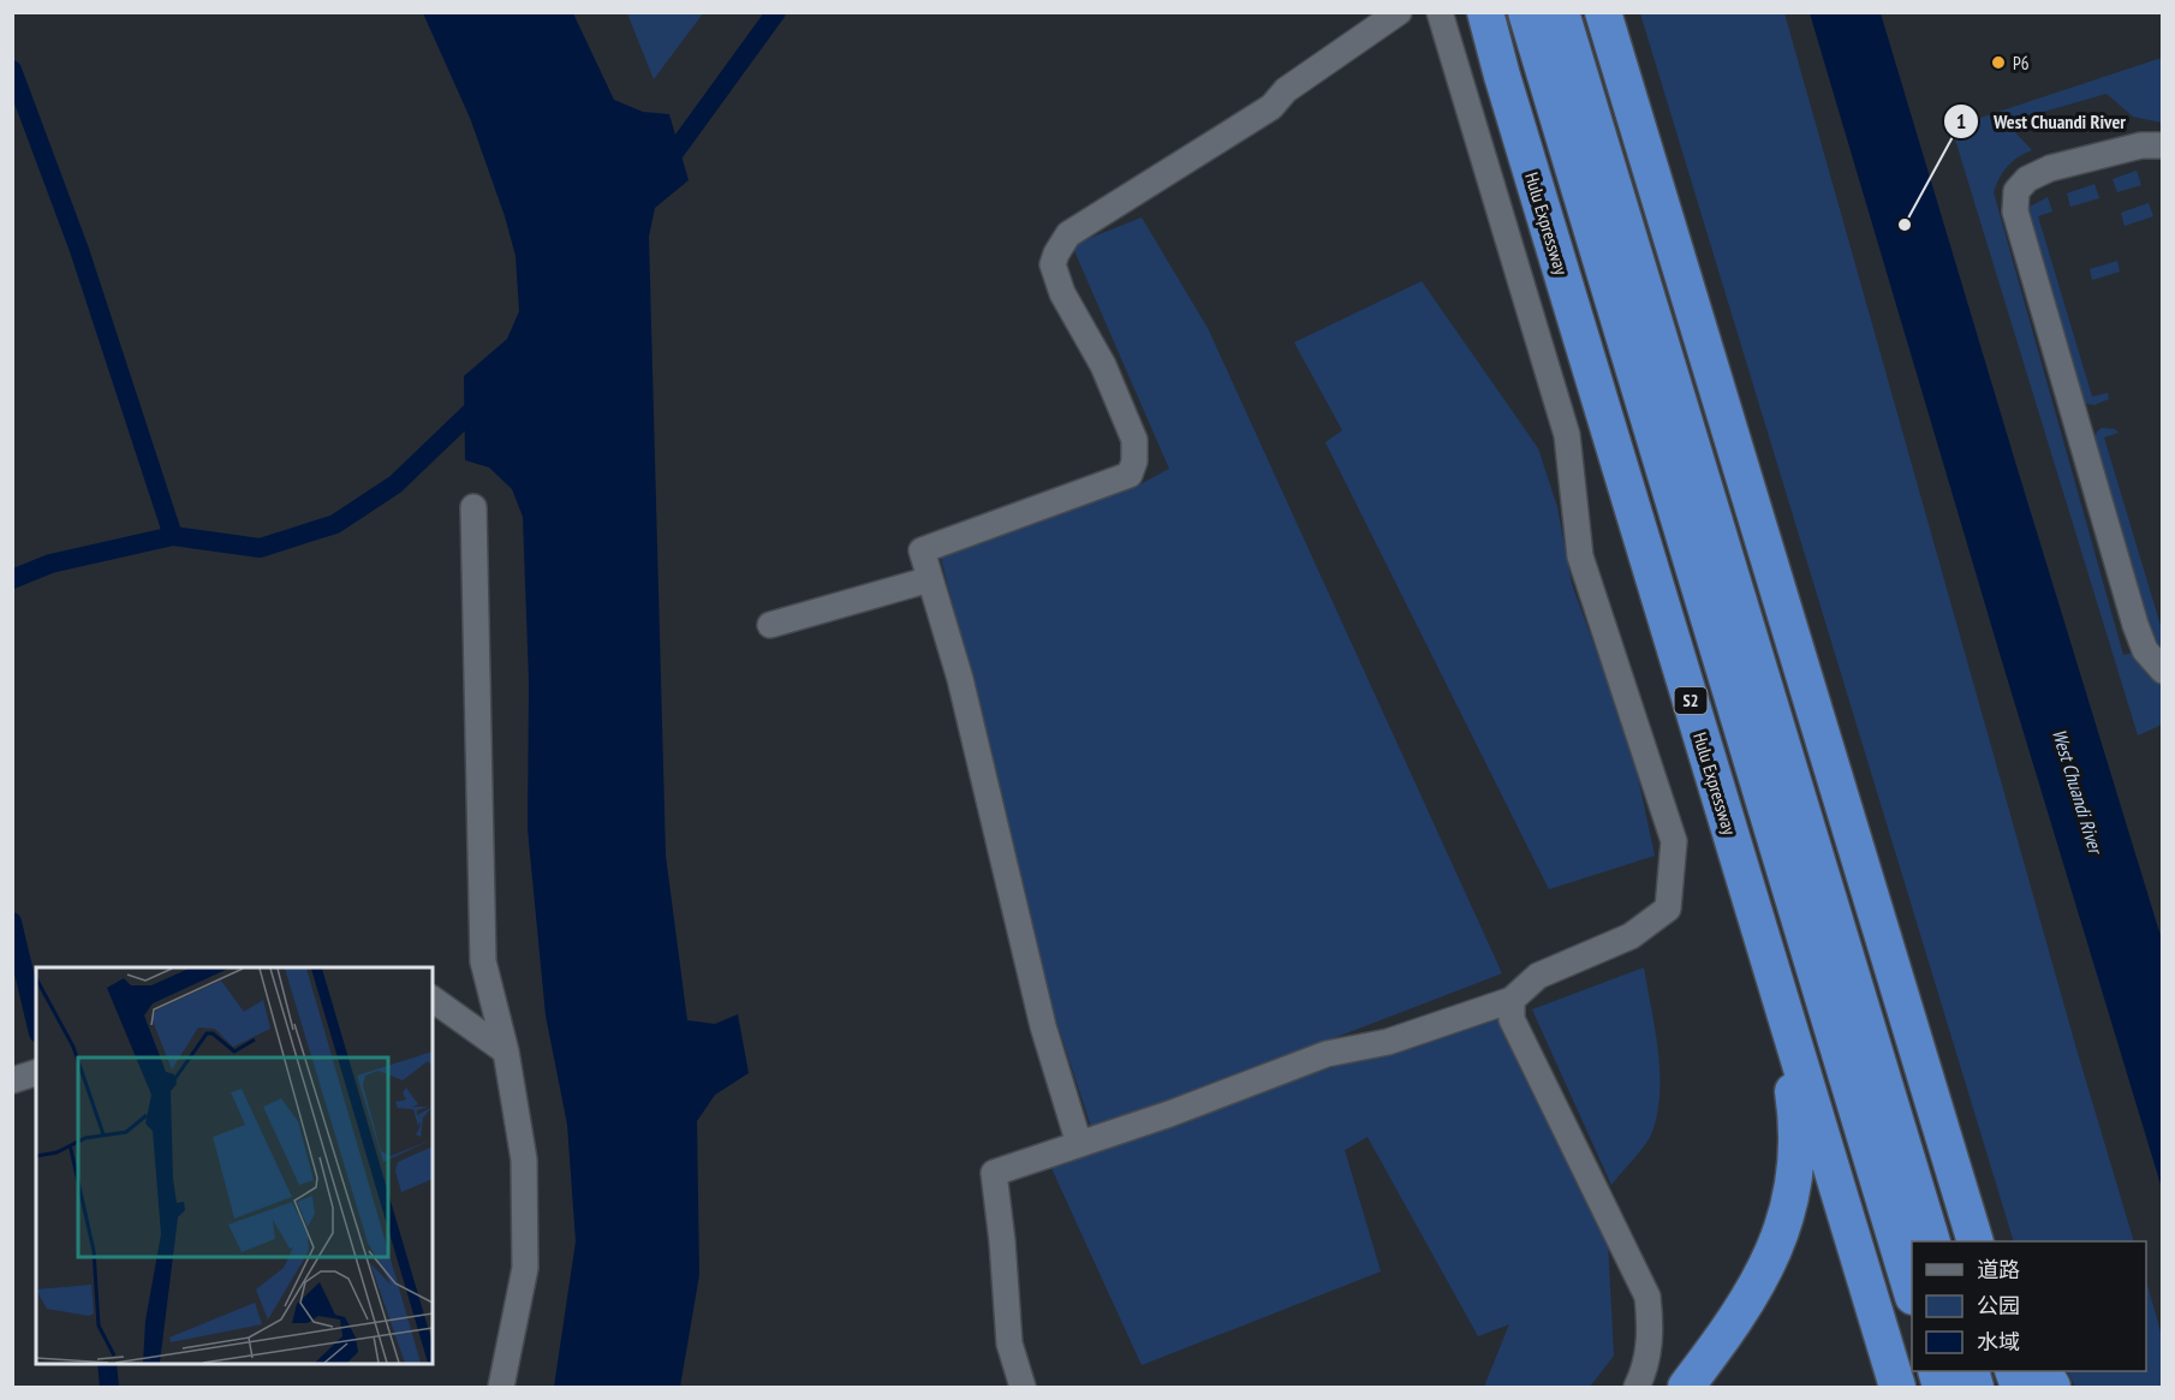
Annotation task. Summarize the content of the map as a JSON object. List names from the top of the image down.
{
  "streets": {
    "highway": ["Hulu Expressway", "S2"]
  },
  "water": ["West Chuandi River"],
  "places": ["P6", "West Chuandi River"],
  "legend": ["道路", "公园", "水域"]
}
